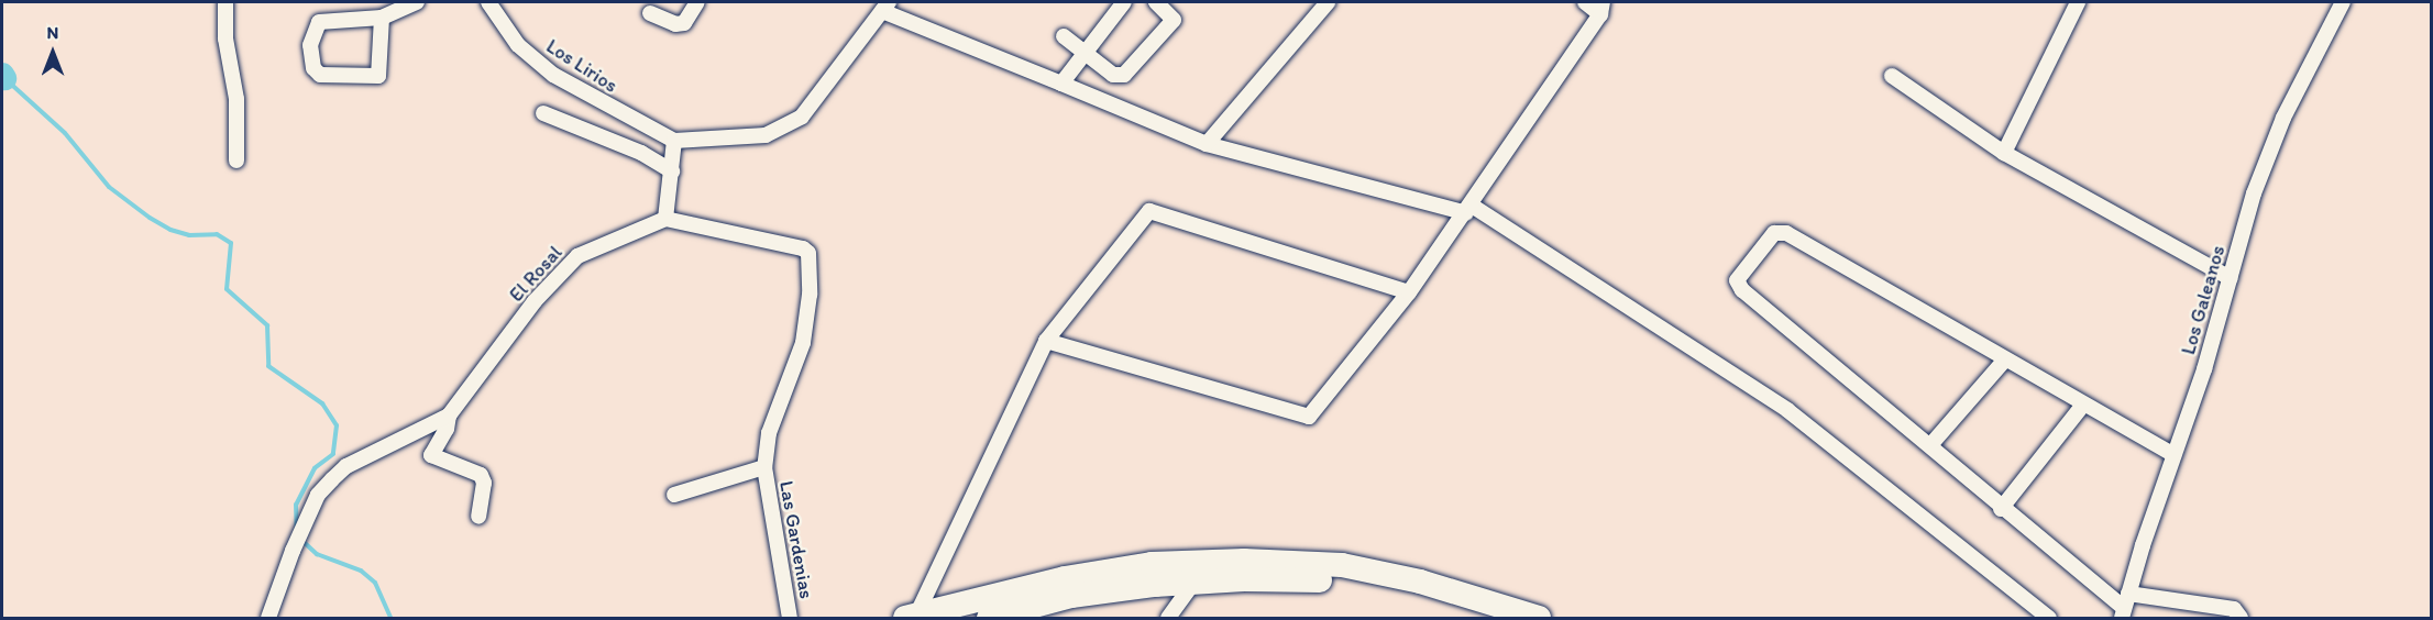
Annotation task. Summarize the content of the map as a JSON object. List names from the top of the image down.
{
  "streets": {
    "street": [
      "Los Lirios",
      "El Rosal",
      "Los Galeanos",
      "Las Gardenias"
    ]
  },
  "crossings": [
    ["El Rosal", "Las Gardenias"]
  ],
  "north": "top"
}
